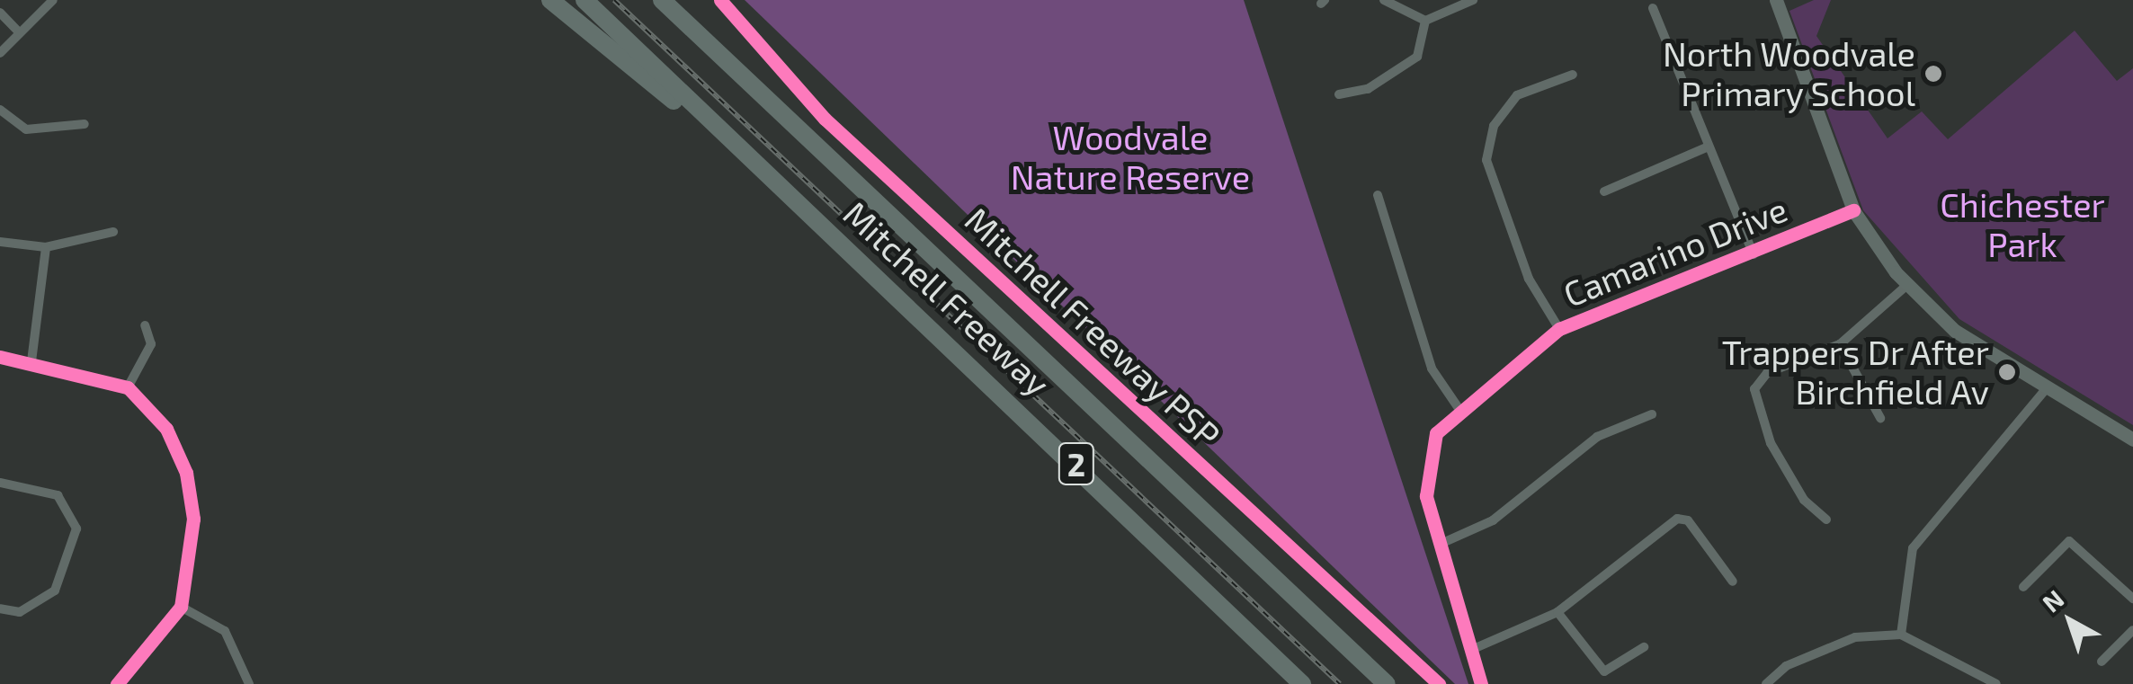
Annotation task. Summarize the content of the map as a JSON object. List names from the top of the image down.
{
  "streets": {
    "highway": ["Mitchell Freeway", "2"],
    "street": ["Camarino Drive"],
    "cycle path": ["Mitchell Freeway PSP"]
  },
  "parks": ["Woodvale Nature Reserve", "Chichester Park"],
  "places": ["North Woodvale Primary School", "Trappers Dr After Birchfield Av"],
  "north": "top left"
}
